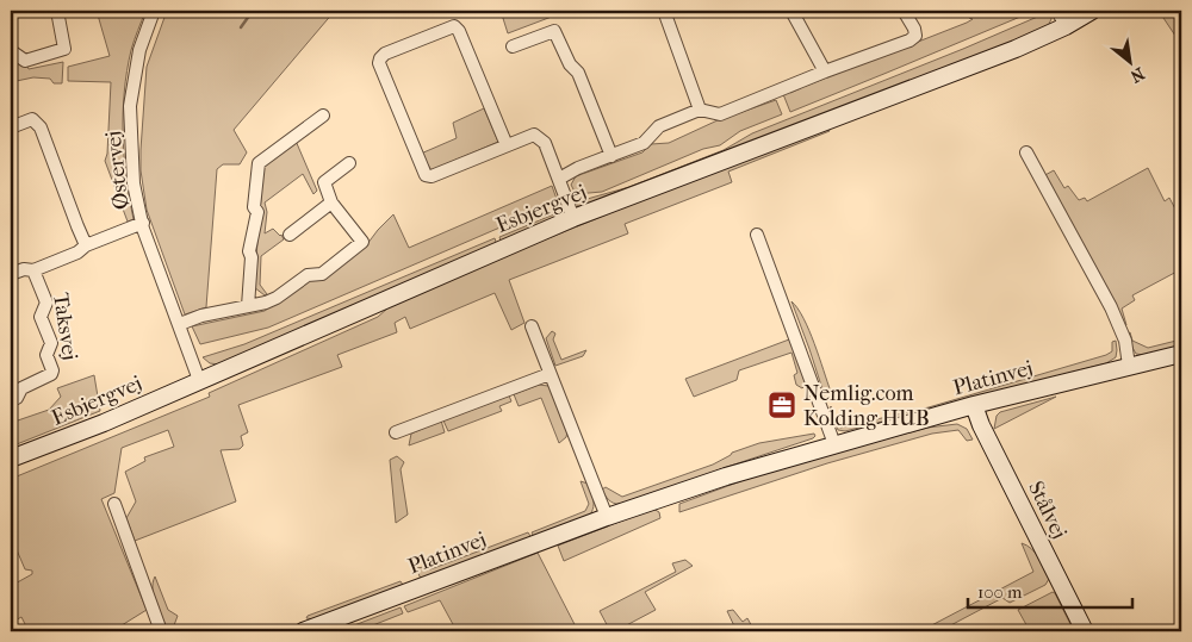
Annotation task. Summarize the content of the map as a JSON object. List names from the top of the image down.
{
  "streets": {
    "street": [
      "Østervej",
      "Esbjergvej",
      "Taksvej",
      "Platinvej",
      "Stålvej"
    ]
  },
  "crossings": [
    ["Østervej", "Esbjergvej"],
    ["Østervej", "Taksvej"],
    ["Platinvej", "Stålvej"]
  ],
  "places": {
    "office": ["Nemlig.com Kolding HUB"]
  },
  "scale_bar": "100 m",
  "north": "bottom right"
}
